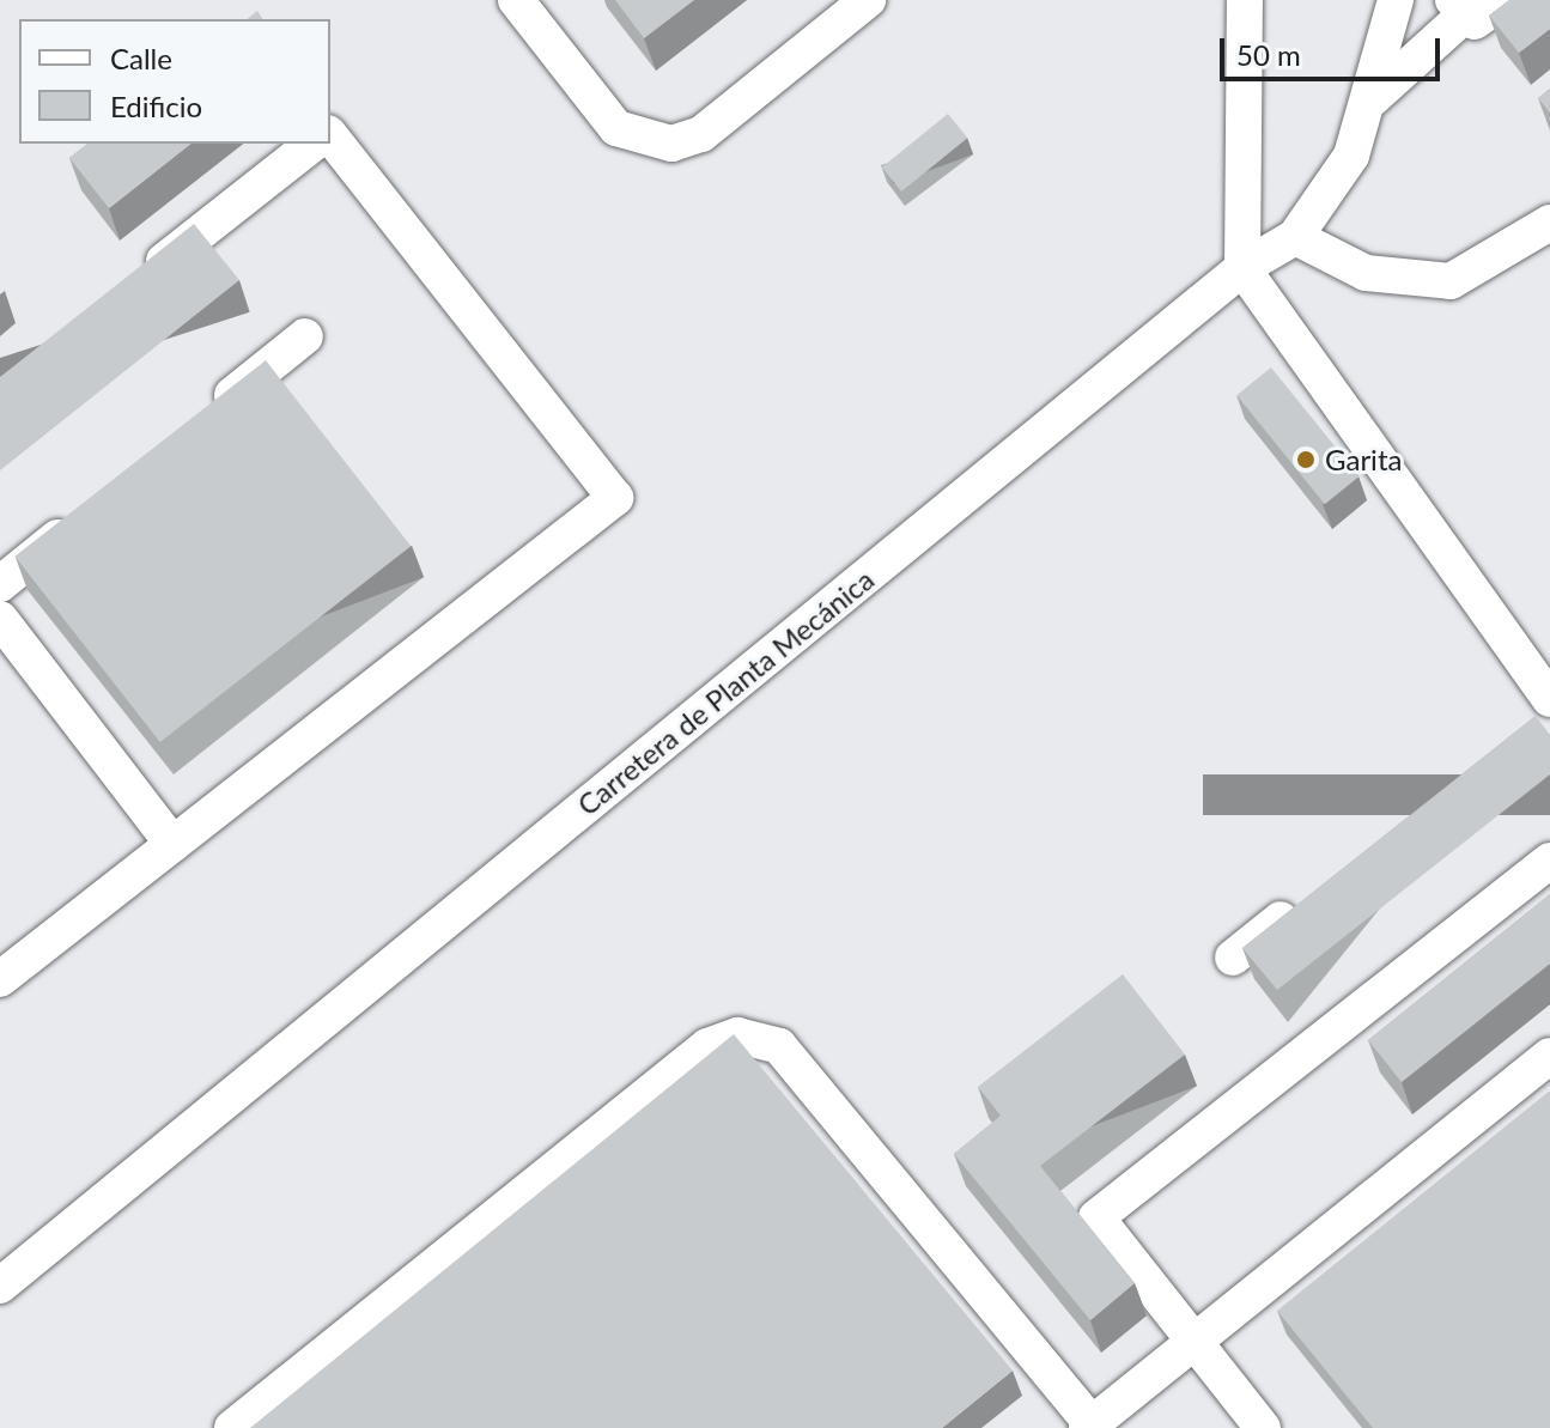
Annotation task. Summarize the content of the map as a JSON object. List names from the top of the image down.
{
  "streets": {
    "street": ["Carretera de Planta Mecánica"]
  },
  "places": ["Garita"],
  "legend": ["Calle", "Edificio"],
  "scale_bar": "50 m"
}
